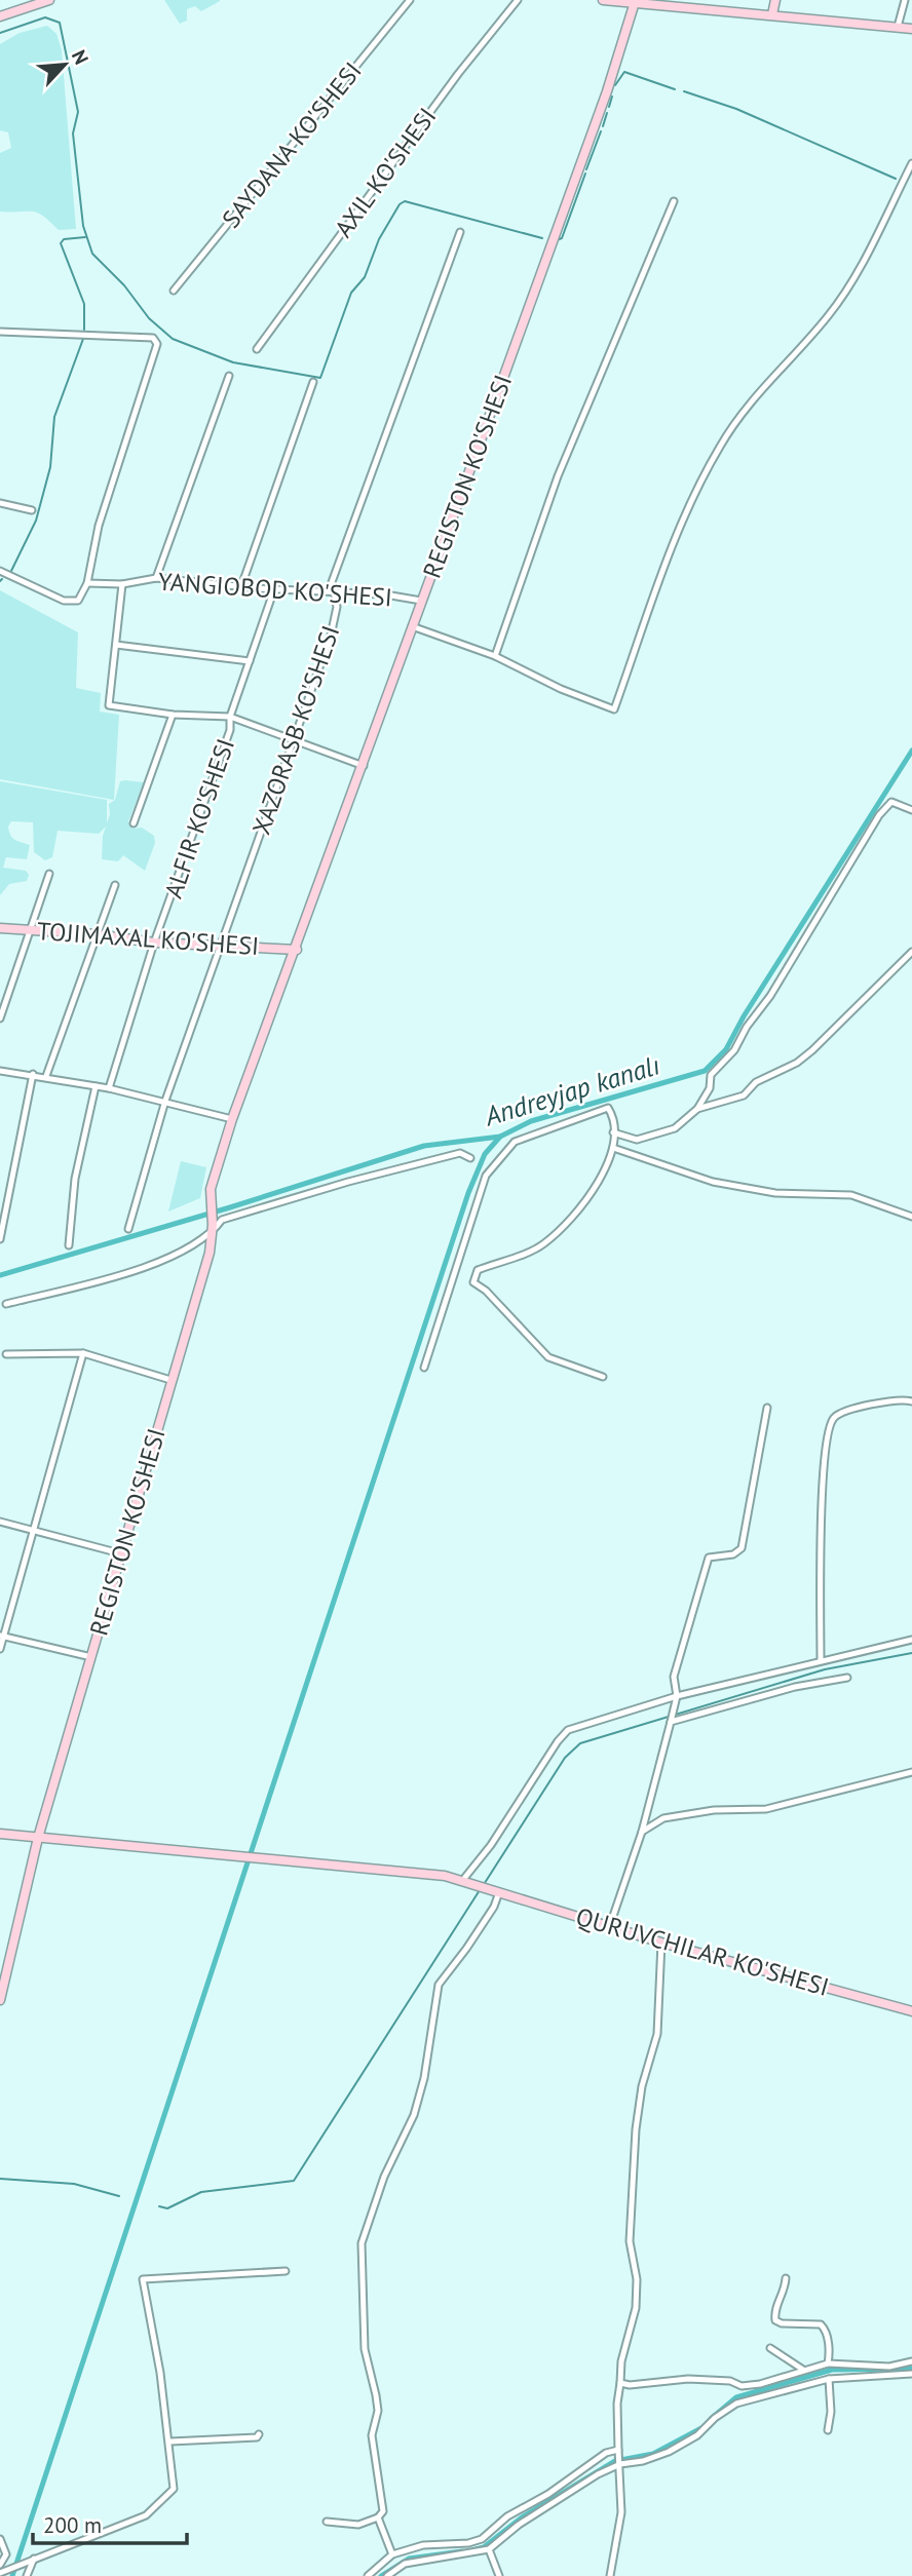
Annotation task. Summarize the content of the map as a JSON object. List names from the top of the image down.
{
  "streets": {
    "street": [
      "SAYDANA KO'SHESI",
      "AXIL KO'SHESI",
      "REGISTON KO'SHESI",
      "YANGIOBOD KO'SHESI",
      "XAZORASB KO'SHESI",
      "ALFIR KO'SHESI",
      "TOJIMAXAL KO'SHESI",
      "QURUVCHILAR KO'SHESI"
    ]
  },
  "crossings": [
    ["REGISTON KO'SHESI", "YANGIOBOD KO'SHESI"],
    ["REGISTON KO'SHESI", "TOJIMAXAL KO'SHESI"],
    ["REGISTON KO'SHESI", "QURUVCHILAR KO'SHESI"],
    ["YANGIOBOD KO'SHESI", "XAZORASB KO'SHESI"],
    ["YANGIOBOD KO'SHESI", "ALFIR KO'SHESI"],
    ["XAZORASB KO'SHESI", "TOJIMAXAL KO'SHESI"],
    ["ALFIR KO'SHESI", "TOJIMAXAL KO'SHESI"]
  ],
  "water": ["Andreyjap kanalı"],
  "scale_bar": "200 m",
  "north": "top right"
}
